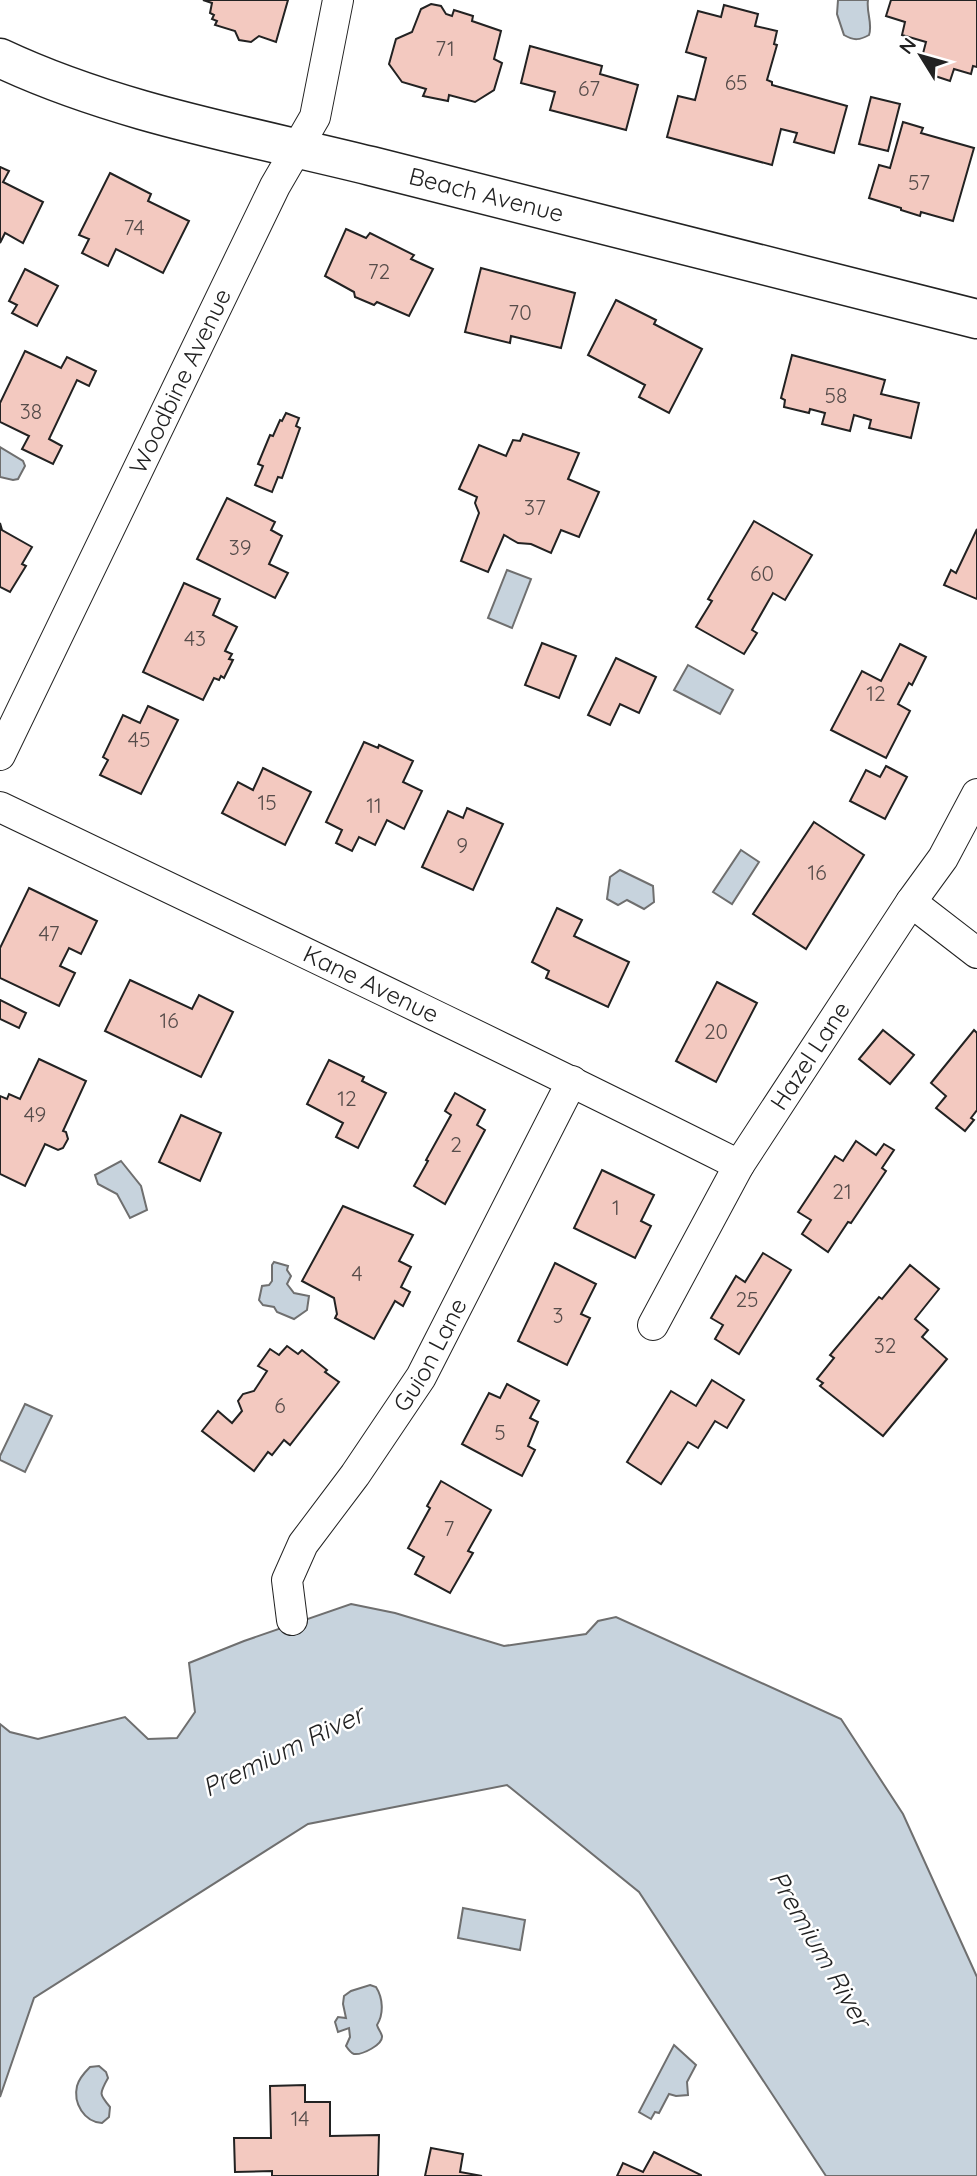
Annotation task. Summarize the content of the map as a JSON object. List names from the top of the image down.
{
  "streets": {
    "street": [
      "Beach Avenue",
      "Woodbine Avenue",
      "Kane Avenue",
      "Hazel Lane",
      "Guion Lane"
    ]
  },
  "crossings": [
    ["Beach Avenue", "Woodbine Avenue"],
    ["Kane Avenue", "Hazel Lane"],
    ["Kane Avenue", "Guion Lane"]
  ],
  "water": ["Premium River"],
  "house_numbers": [
    "71",
    "65",
    "67",
    "57",
    "74",
    "72",
    "70",
    "58",
    "38",
    "37",
    "39",
    "60",
    "43",
    "12",
    "45",
    "15",
    "11",
    "9",
    "16",
    "47",
    "16",
    "20",
    "12",
    "49",
    "2",
    "21",
    "1",
    "4",
    "25",
    "3",
    "32",
    "6",
    "5",
    "7",
    "14"
  ],
  "north": "top left"
}
